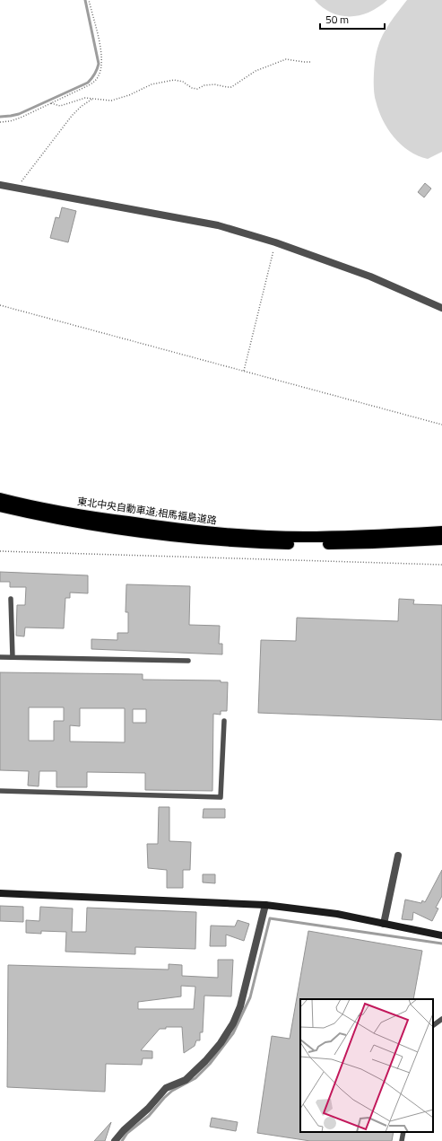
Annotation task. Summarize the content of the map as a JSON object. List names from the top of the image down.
{
  "streets": {
    "highway": ["東北中央自動車道;相馬福島道路"]
  },
  "scale_bar": "50 m"
}
